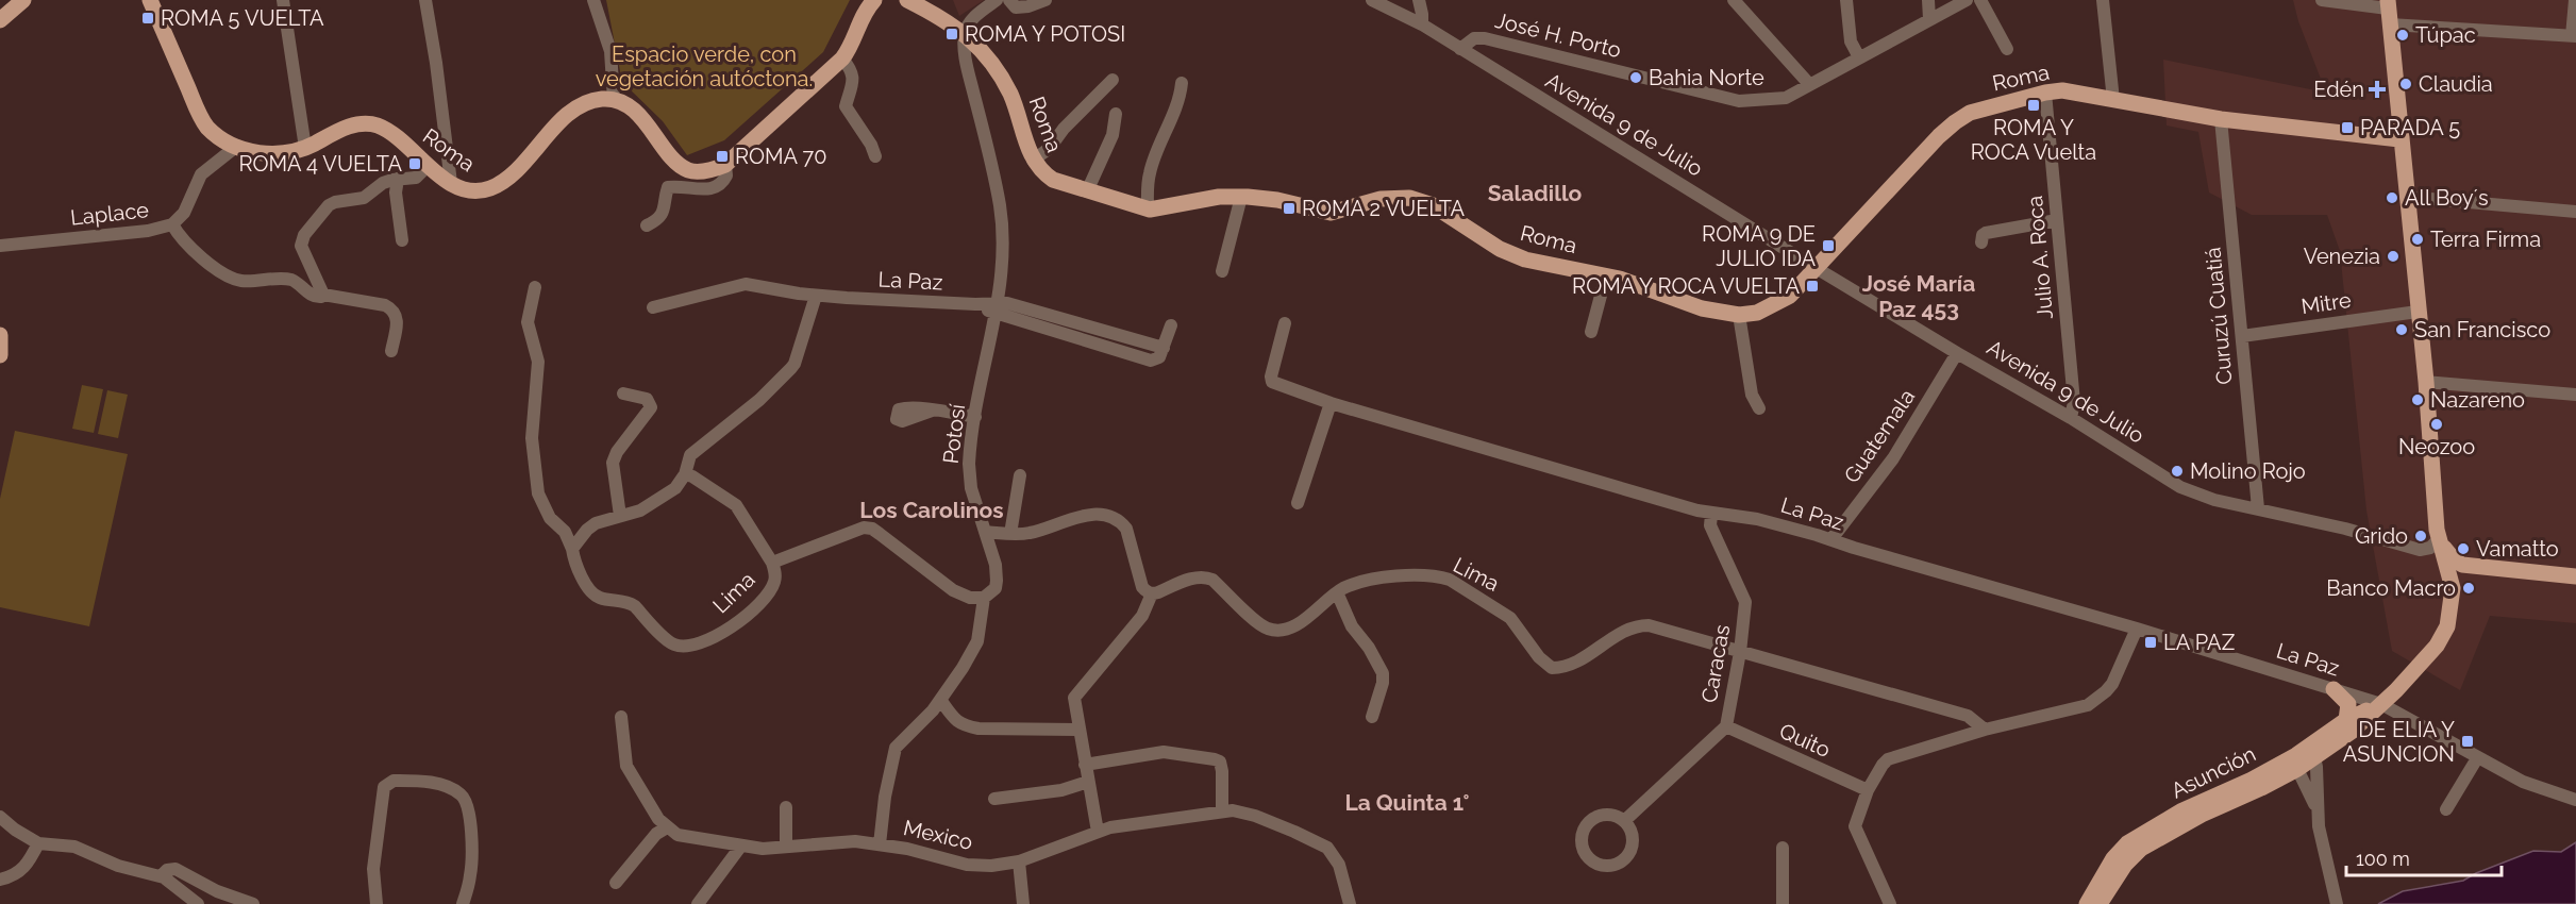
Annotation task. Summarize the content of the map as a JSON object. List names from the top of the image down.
{
  "streets": {
    "main road": ["Roma", "Asunción"],
    "street": [
      "José H. Porto",
      "Avenida 9 de Julio",
      "Laplace",
      "Julio A. Roca",
      "La Paz",
      "Mitre",
      "Curuzú Cuatiá",
      "Potosí",
      "Guatemala",
      "Lima",
      "Caracas",
      "Quito",
      "Mexico"
    ]
  },
  "crossings": [
    ["José H. Porto", "Avenida 9 de Julio"],
    ["Roma", "Avenida 9 de Julio"],
    ["Roma", "Julio A. Roca"],
    ["Roma", "Curuzú Cuatiá"],
    ["Roma", "Potosí"],
    ["Roma", "Asunción"],
    ["Avenida 9 de Julio", "Julio A. Roca"],
    ["Avenida 9 de Julio", "Curuzú Cuatiá"],
    ["Avenida 9 de Julio", "Guatemala"],
    ["Avenida 9 de Julio", "Asunción"],
    ["La Paz", "Potosí"],
    ["La Paz", "Guatemala"],
    ["La Paz", "Caracas"],
    ["La Paz", "Asunción"],
    ["Mitre", "Curuzú Cuatiá"],
    ["Mitre", "Asunción"],
    ["Potosí", "Lima"],
    ["Potosí", "Mexico"],
    ["Lima", "Caracas"],
    ["Caracas", "Quito"]
  ],
  "districts": [
    "Saladillo",
    "José María Paz 453",
    "Los Carolinos",
    "La Quinta 1°"
  ],
  "parks": ["Espacio verde, con vegetación autóctona."],
  "places": {
    "transit": [
      "ROMA 5 VUELTA",
      "ROMA Y POTOSI",
      "ROMA Y ROCA Vuelta",
      "PARADA 5",
      "ROMA 70",
      "ROMA 4 VUELTA",
      "ROMA 2 VUELTA",
      "ROMA 9 DE JULIO IDA",
      "ROMA Y ROCA VUELTA",
      "LA PAZ",
      "DE ELIA Y ASUNCION"
    ],
    "other": [
      "Túpac",
      "Bahia Norte",
      "Claudia",
      "All Boy´s",
      "Terra Firma",
      "Venezia",
      "San Francisco",
      "Nazareno",
      "Neozoo",
      "Molino Rojo",
      "Grido",
      "Vamatto",
      "Banco Macro"
    ],
    "health": ["Edén"]
  },
  "scale_bar": "100 m"
}
